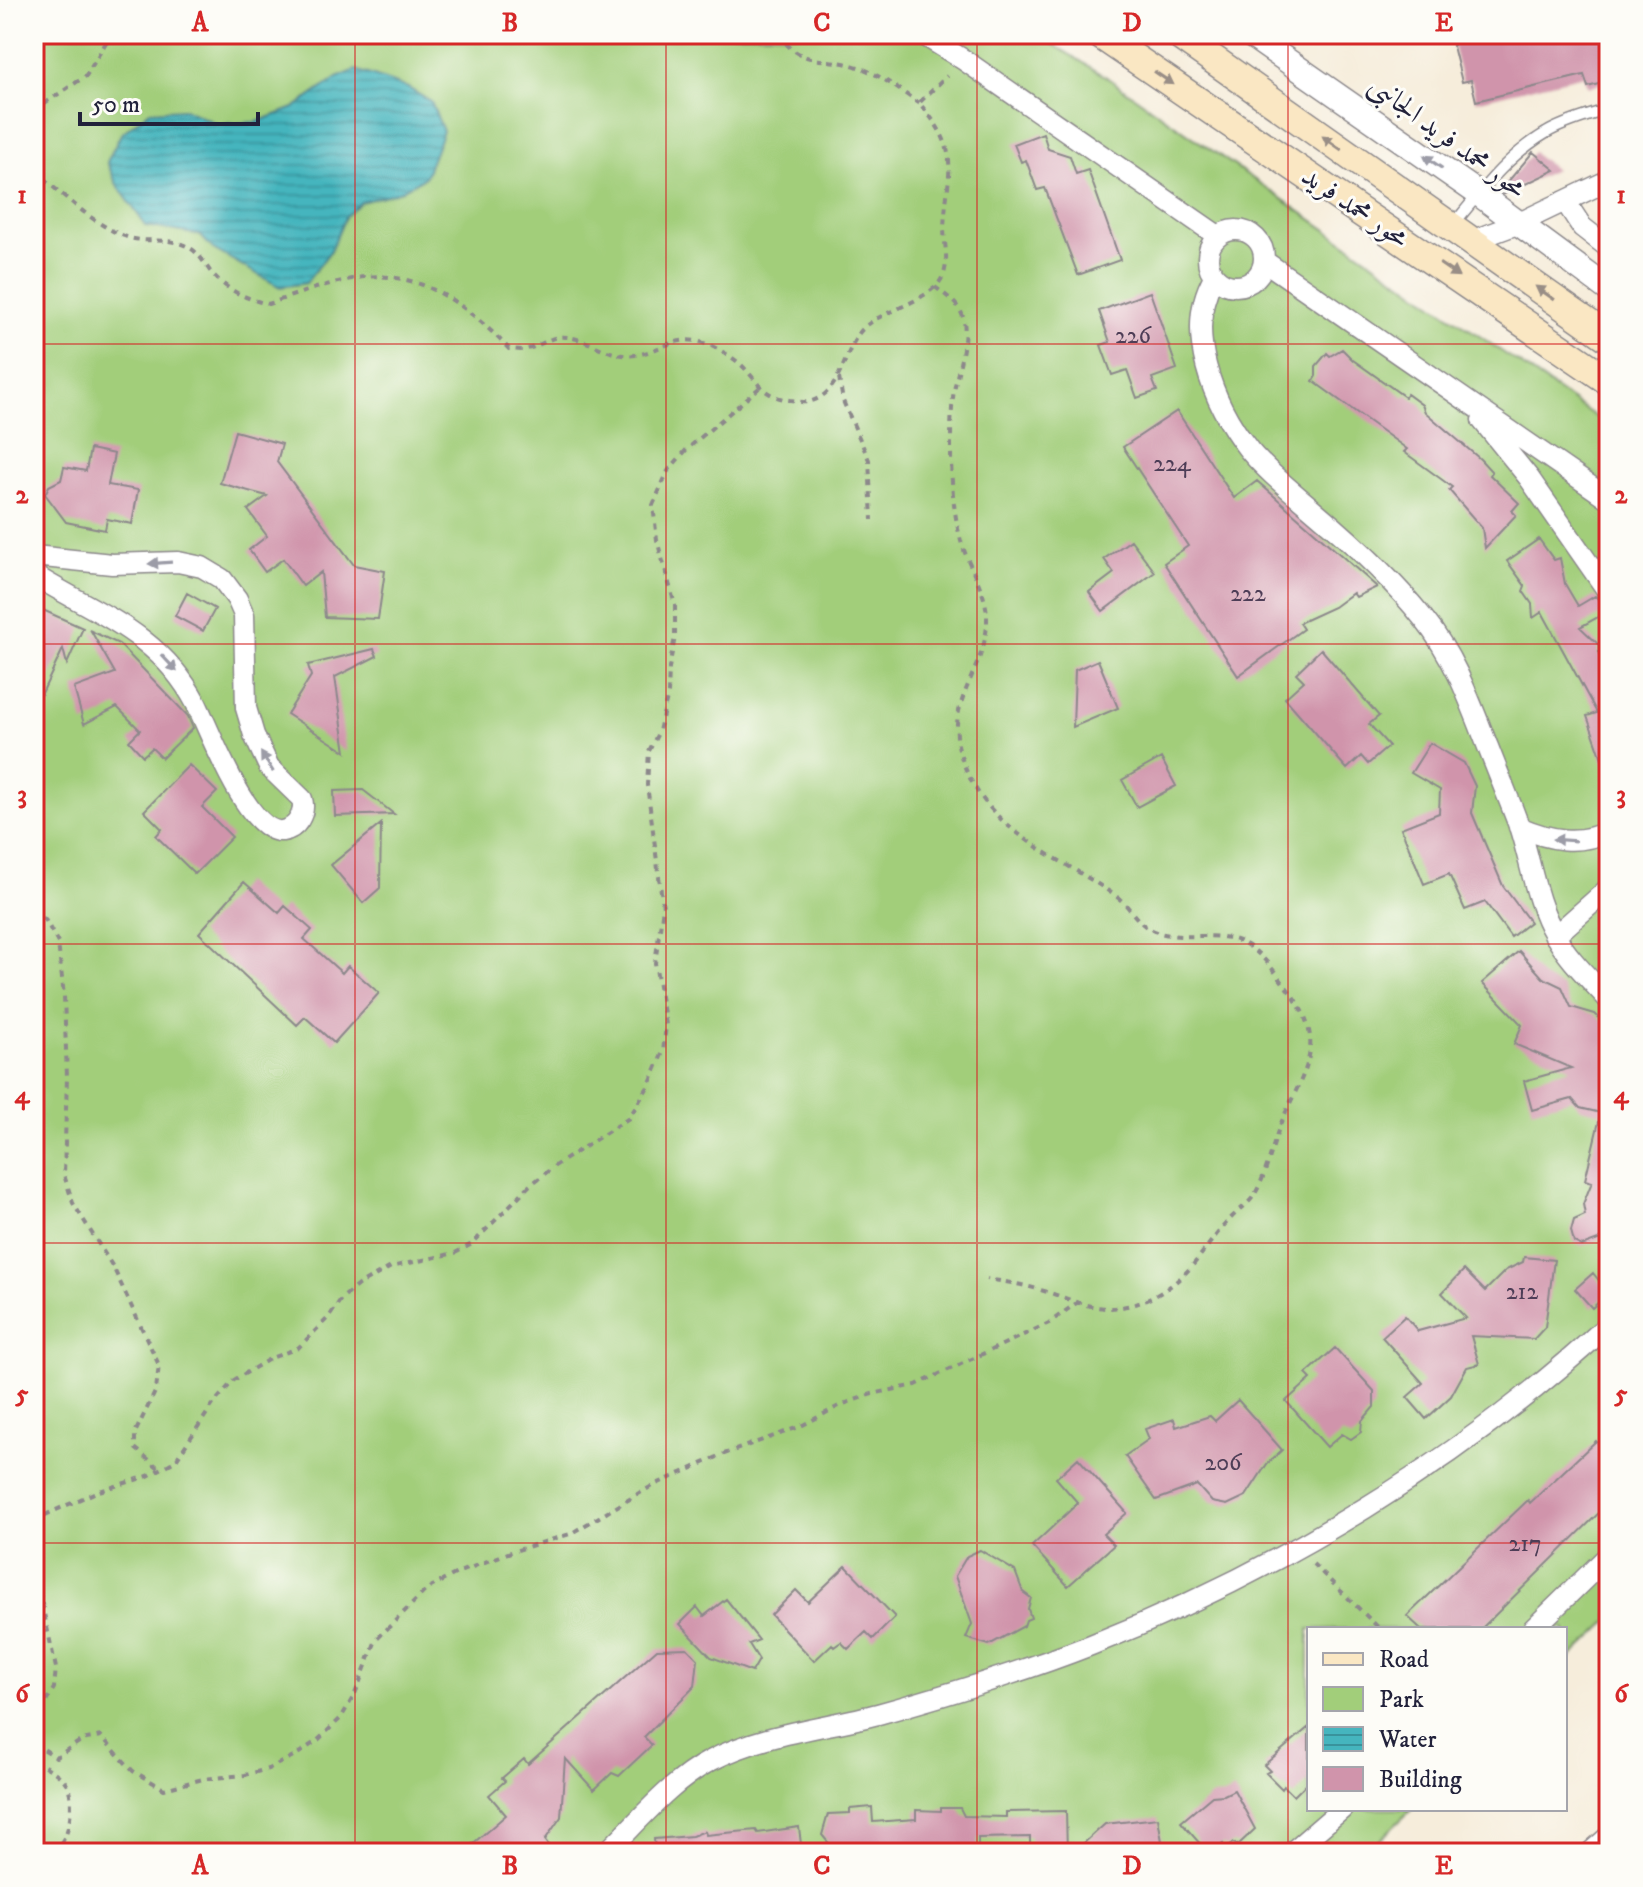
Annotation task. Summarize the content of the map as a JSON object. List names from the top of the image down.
{
  "streets": {
    "main road": ["محور محمد فريد"],
    "street": ["محور محمد فريد الجانبى"]
  },
  "house_numbers": [
    "226",
    "224",
    "222",
    "212",
    "206",
    "217"
  ],
  "legend": [
    "Road",
    "Park",
    "Water",
    "Building"
  ],
  "scale_bar": "50 m",
  "grid": {
    "columns": [
      "A",
      "B",
      "C",
      "D",
      "E"
    ],
    "rows": [
      "1",
      "2",
      "3",
      "4",
      "5",
      "6"
    ]
  }
}
